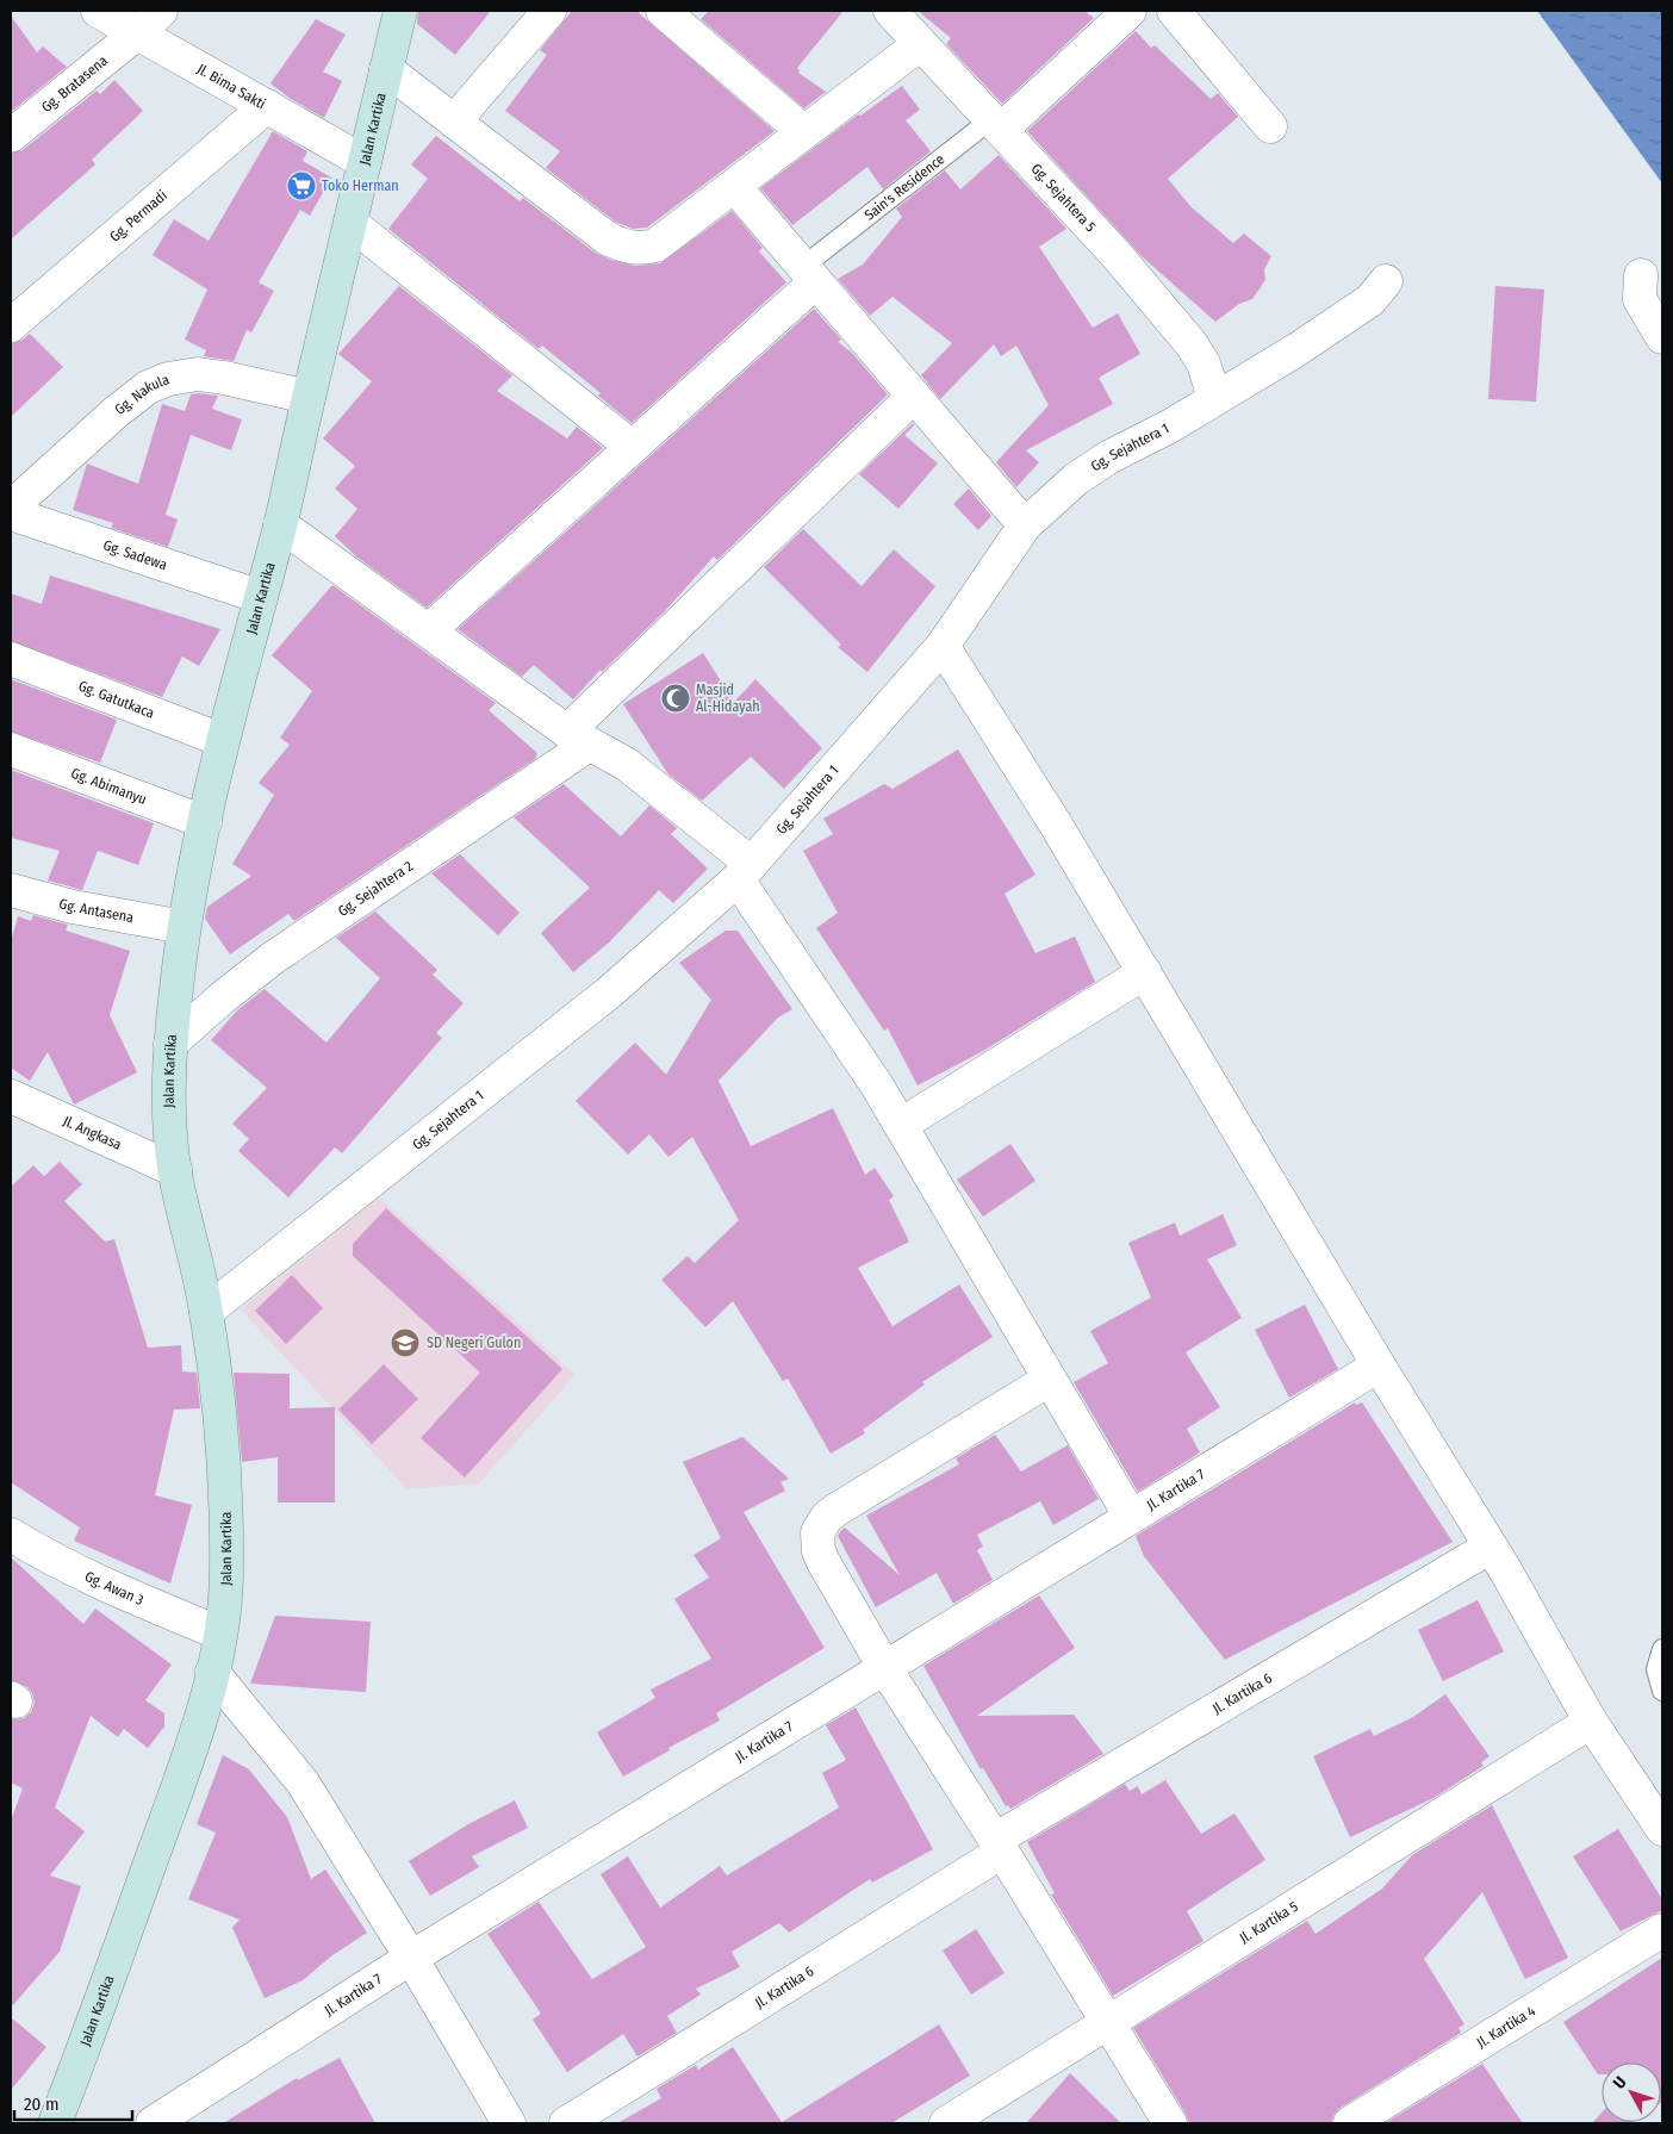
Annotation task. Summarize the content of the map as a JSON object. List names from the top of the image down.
{
  "streets": {
    "street": [
      "Gg. Bratasena",
      "Jl. Bima Sakti",
      "Jalan Kartika",
      "Gg. Sejahtera 5",
      "Gg. Permadi",
      "Gg. Nakula",
      "Gg. Sejahtera 1",
      "Gg. Sadewa",
      "Gg. Gatutkaca",
      "Gg. Abimanyu",
      "Gg. Sejahtera 2",
      "Gg. Antasena",
      "Jl. Angkasa",
      "Jl. Kartika 7",
      "Gg. Awan 3",
      "Jl. Kartika 6",
      "Jl. Kartika 5",
      "Jl. Kartika 4"
    ],
    "lane": ["Sain's Residence"]
  },
  "crossings": [
    ["Gg. Bratasena", "Jl. Bima Sakti"],
    ["Jl. Bima Sakti", "Jalan Kartika"],
    ["Jl. Bima Sakti", "Gg. Permadi"],
    ["Jalan Kartika", "Gg. Nakula"],
    ["Jalan Kartika", "Gg. Sejahtera 1"],
    ["Jalan Kartika", "Gg. Sadewa"],
    ["Jalan Kartika", "Gg. Gatutkaca"],
    ["Jalan Kartika", "Gg. Abimanyu"],
    ["Jalan Kartika", "Gg. Sejahtera 2"],
    ["Jalan Kartika", "Gg. Antasena"],
    ["Jalan Kartika", "Jl. Angkasa"],
    ["Jalan Kartika", "Gg. Awan 3"],
    ["Sain's Residence", "Gg. Sejahtera 5"],
    ["Gg. Sejahtera 5", "Gg. Sejahtera 1"]
  ],
  "places": {
    "supermarket": ["Toko Herman"],
    "mosque": ["Masjid Al-Hidayah"],
    "school or university": ["SD Negeri Gulon"]
  },
  "scale_bar": "20 m",
  "north": "top left"
}
